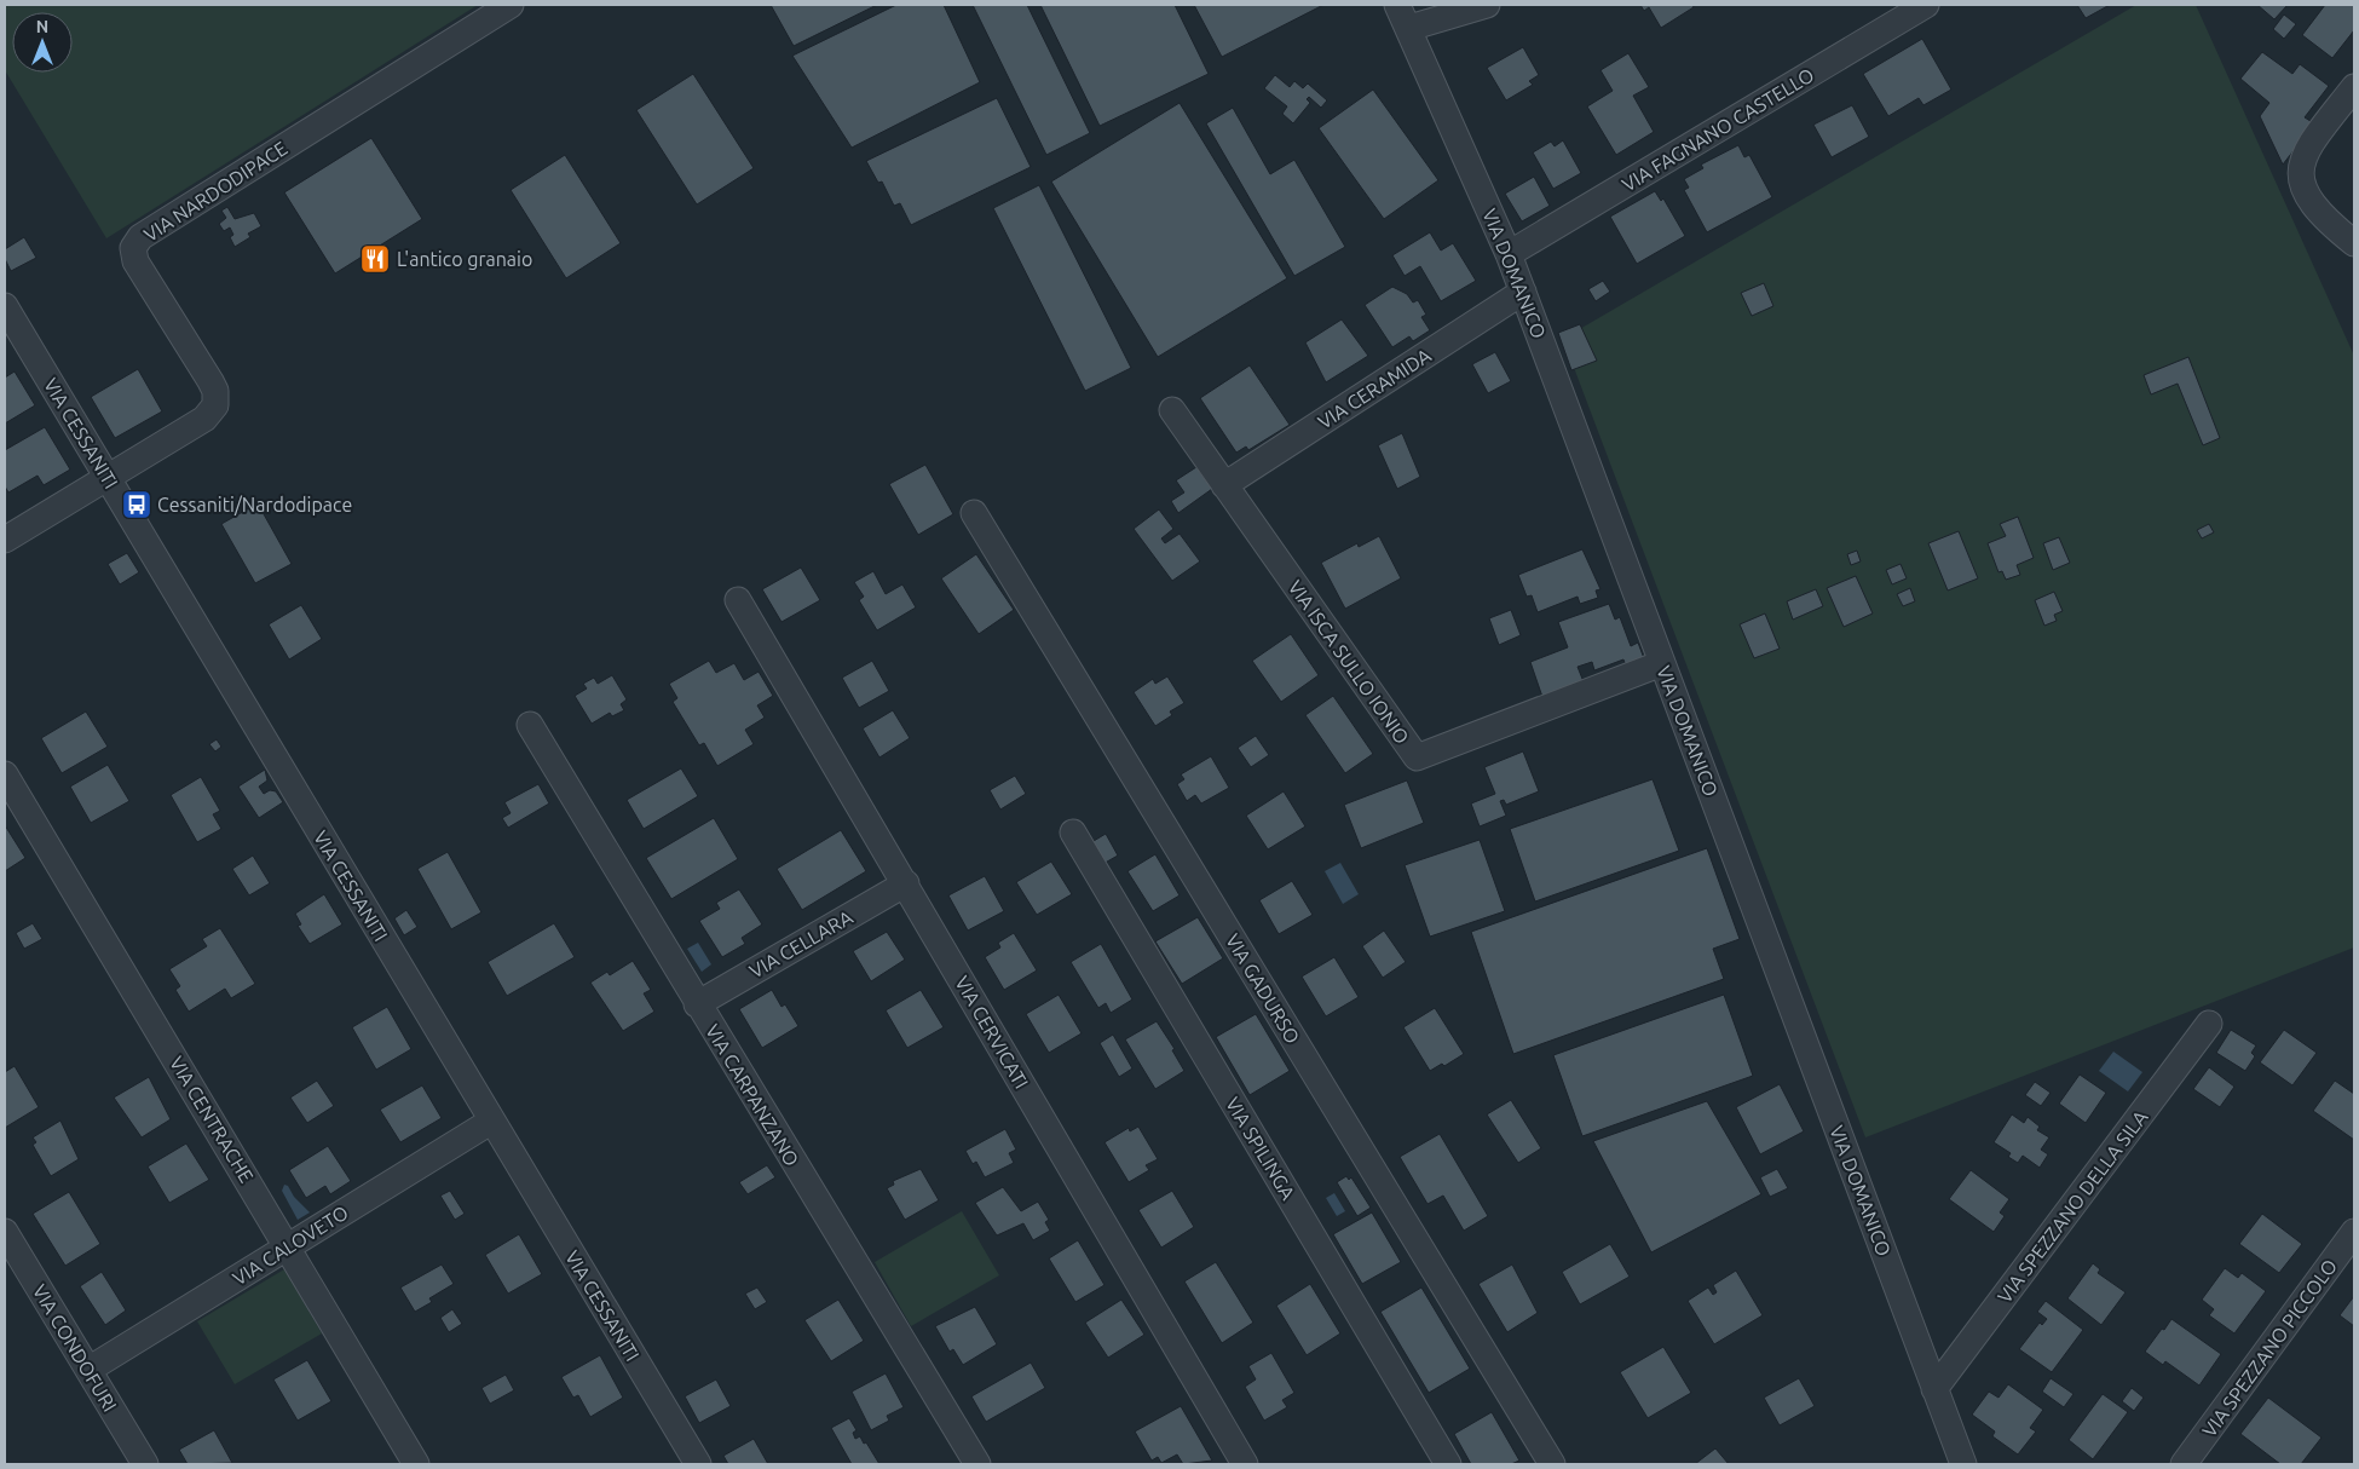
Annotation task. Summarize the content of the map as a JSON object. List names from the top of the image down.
{
  "streets": {
    "street": [
      "VIA FAGNANO CASTELLO",
      "VIA NARDODIPACE",
      "VIA DOMANICO",
      "VIA CERAMIDA",
      "VIA CESSANITI",
      "VIA ISCA SULLO IONIO",
      "VIA CELLARA",
      "VIA GADURSO",
      "VIA CERVICATI",
      "VIA CARPANZANO",
      "VIA CENTRACHE",
      "VIA SPILINGA",
      "VIA SPEZZANO DELLA SILA",
      "VIA CALOVETO",
      "VIA CONDOFURI",
      "VIA SPEZZANO PICCOLO"
    ]
  },
  "crossings": [
    ["VIA FAGNANO CASTELLO", "VIA DOMANICO"],
    ["VIA NARDODIPACE", "VIA CESSANITI"],
    ["VIA DOMANICO", "VIA CERAMIDA"],
    ["VIA DOMANICO", "VIA ISCA SULLO IONIO"],
    ["VIA DOMANICO", "VIA SPEZZANO DELLA SILA"],
    ["VIA CERAMIDA", "VIA ISCA SULLO IONIO"],
    ["VIA CESSANITI", "VIA CALOVETO"],
    ["VIA CELLARA", "VIA CERVICATI"],
    ["VIA CELLARA", "VIA CARPANZANO"],
    ["VIA CENTRACHE", "VIA CALOVETO"],
    ["VIA CALOVETO", "VIA CONDOFURI"]
  ],
  "places": {
    "restaurant": ["L'antico granaio"],
    "bus stop": ["Cessaniti/Nardodipace"]
  },
  "north": "top"
}
